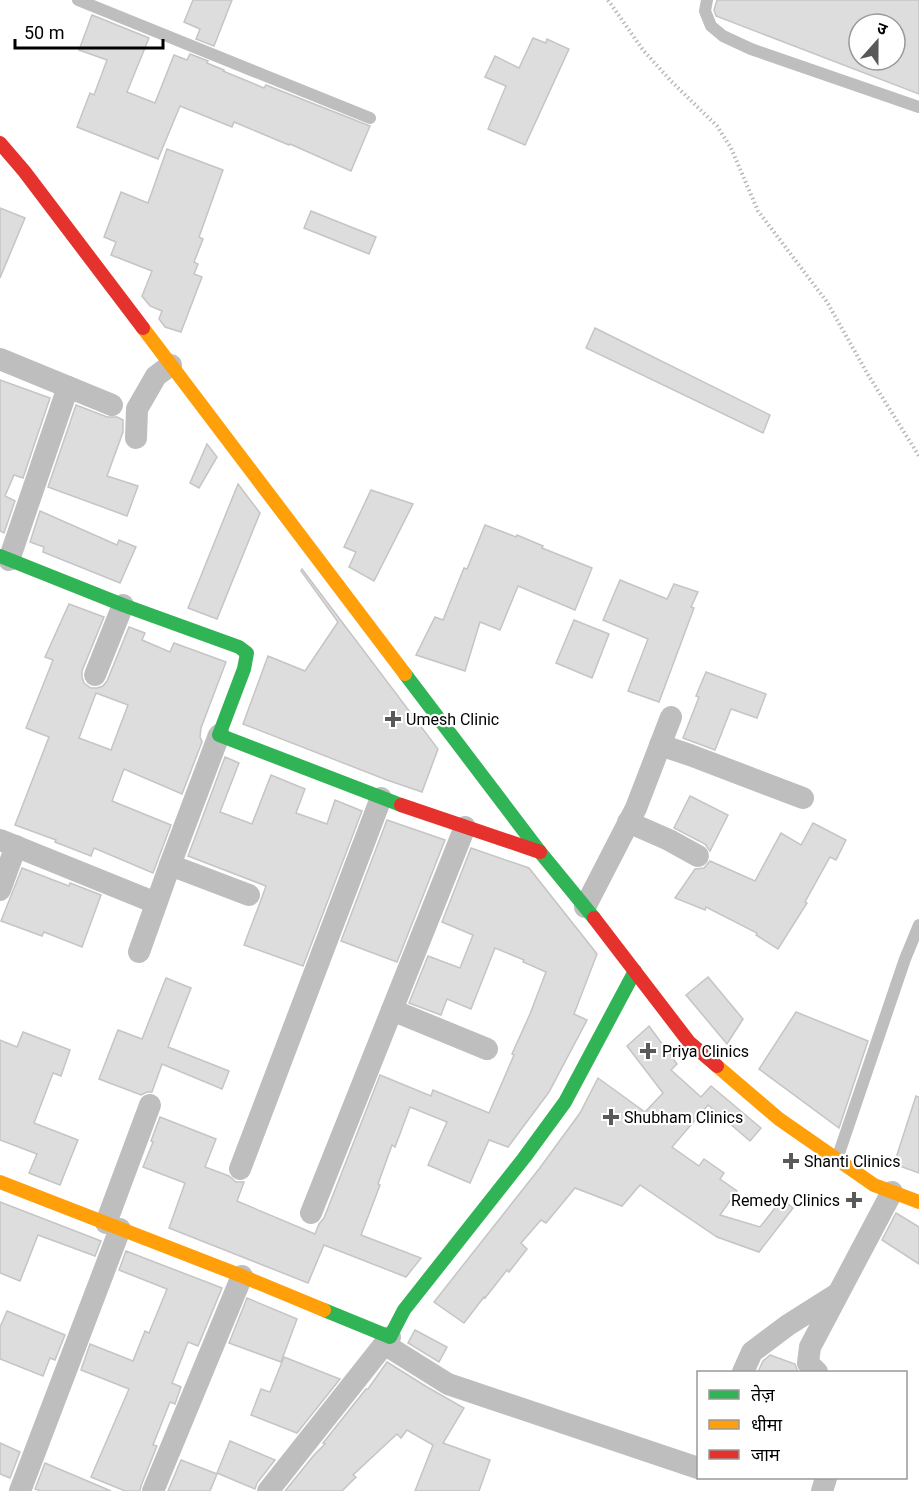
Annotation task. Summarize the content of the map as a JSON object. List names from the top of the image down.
{
  "places": {
    "health": [
      "Umesh Clinic",
      "Priya Clinics",
      "Shubham Clinics",
      "Shanti Clinics",
      "Remedy Clinics"
    ]
  },
  "legend": ["तेज़", "धीमा", "जाम"],
  "scale_bar": "50 m",
  "north": "top"
}
